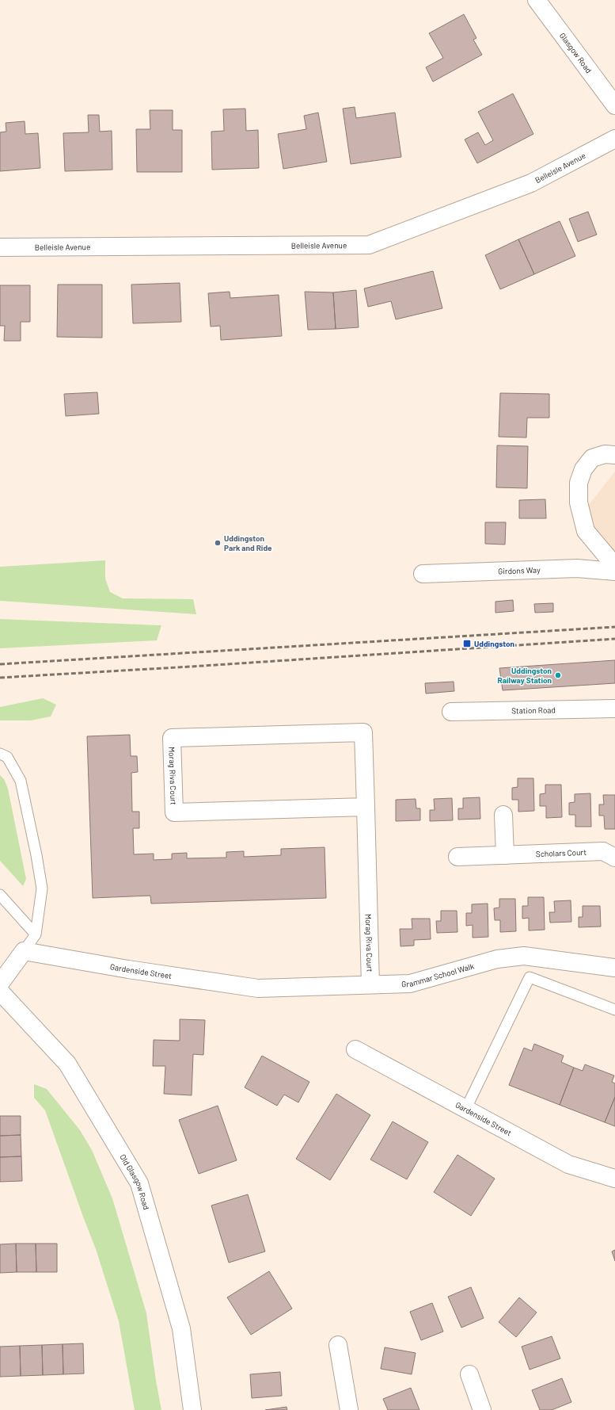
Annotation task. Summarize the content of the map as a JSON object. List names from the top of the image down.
{
  "streets": {
    "street": [
      "Glasgow Road",
      "Belleisle Avenue",
      "Girdons Way",
      "Station Road",
      "Morag Riva Court",
      "Scholars Court",
      "Gardenside Street",
      "Grammar School Walk",
      "Old Glasgow Road"
    ]
  },
  "crossings": [
    ["Morag Riva Court", "Grammar School Walk"],
    ["Gardenside Street", "Grammar School Walk"]
  ],
  "places": {
    "other": ["Uddingston Park and Ride", "Uddingston Railway Station"],
    "transit": ["Uddingston"]
  }
}
